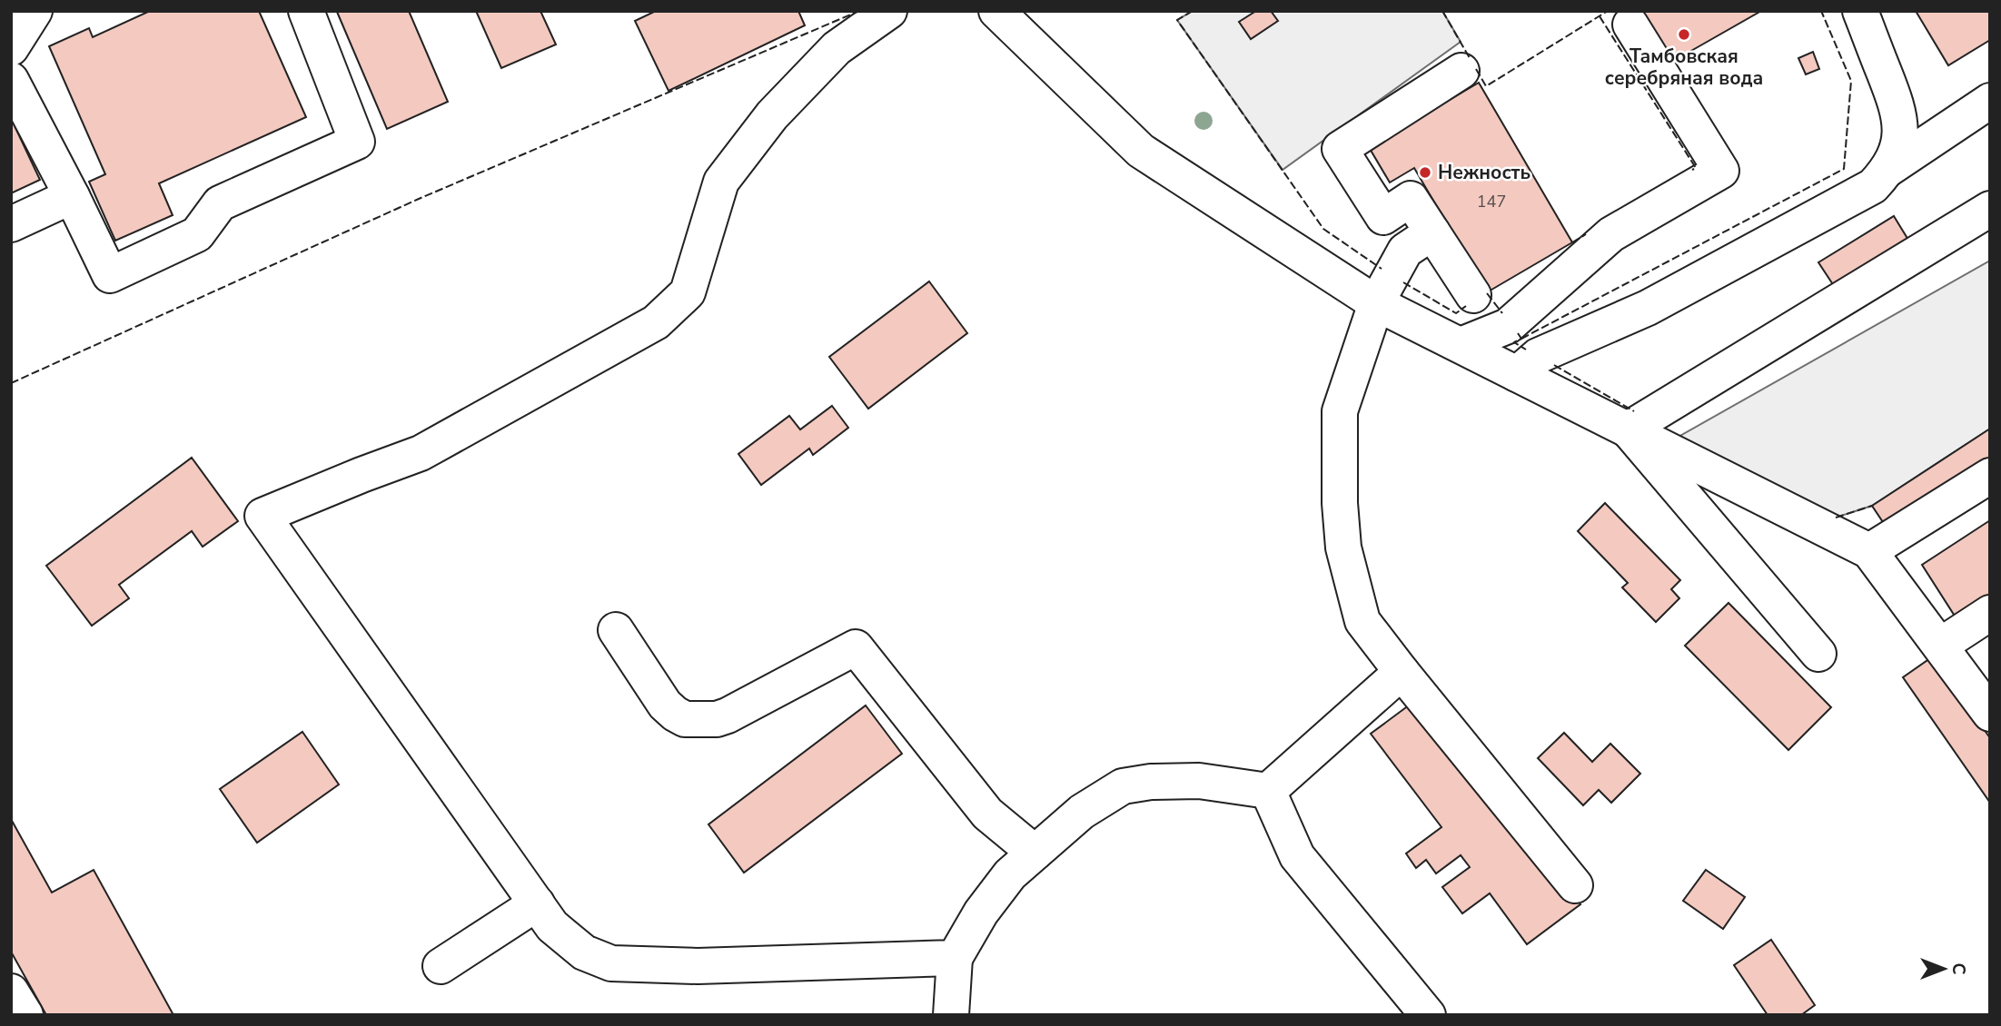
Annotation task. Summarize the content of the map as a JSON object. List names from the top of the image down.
{
  "places": ["Тамбовская серебряная вода", "Нежность"],
  "house_numbers": ["147"],
  "north": "right"
}
